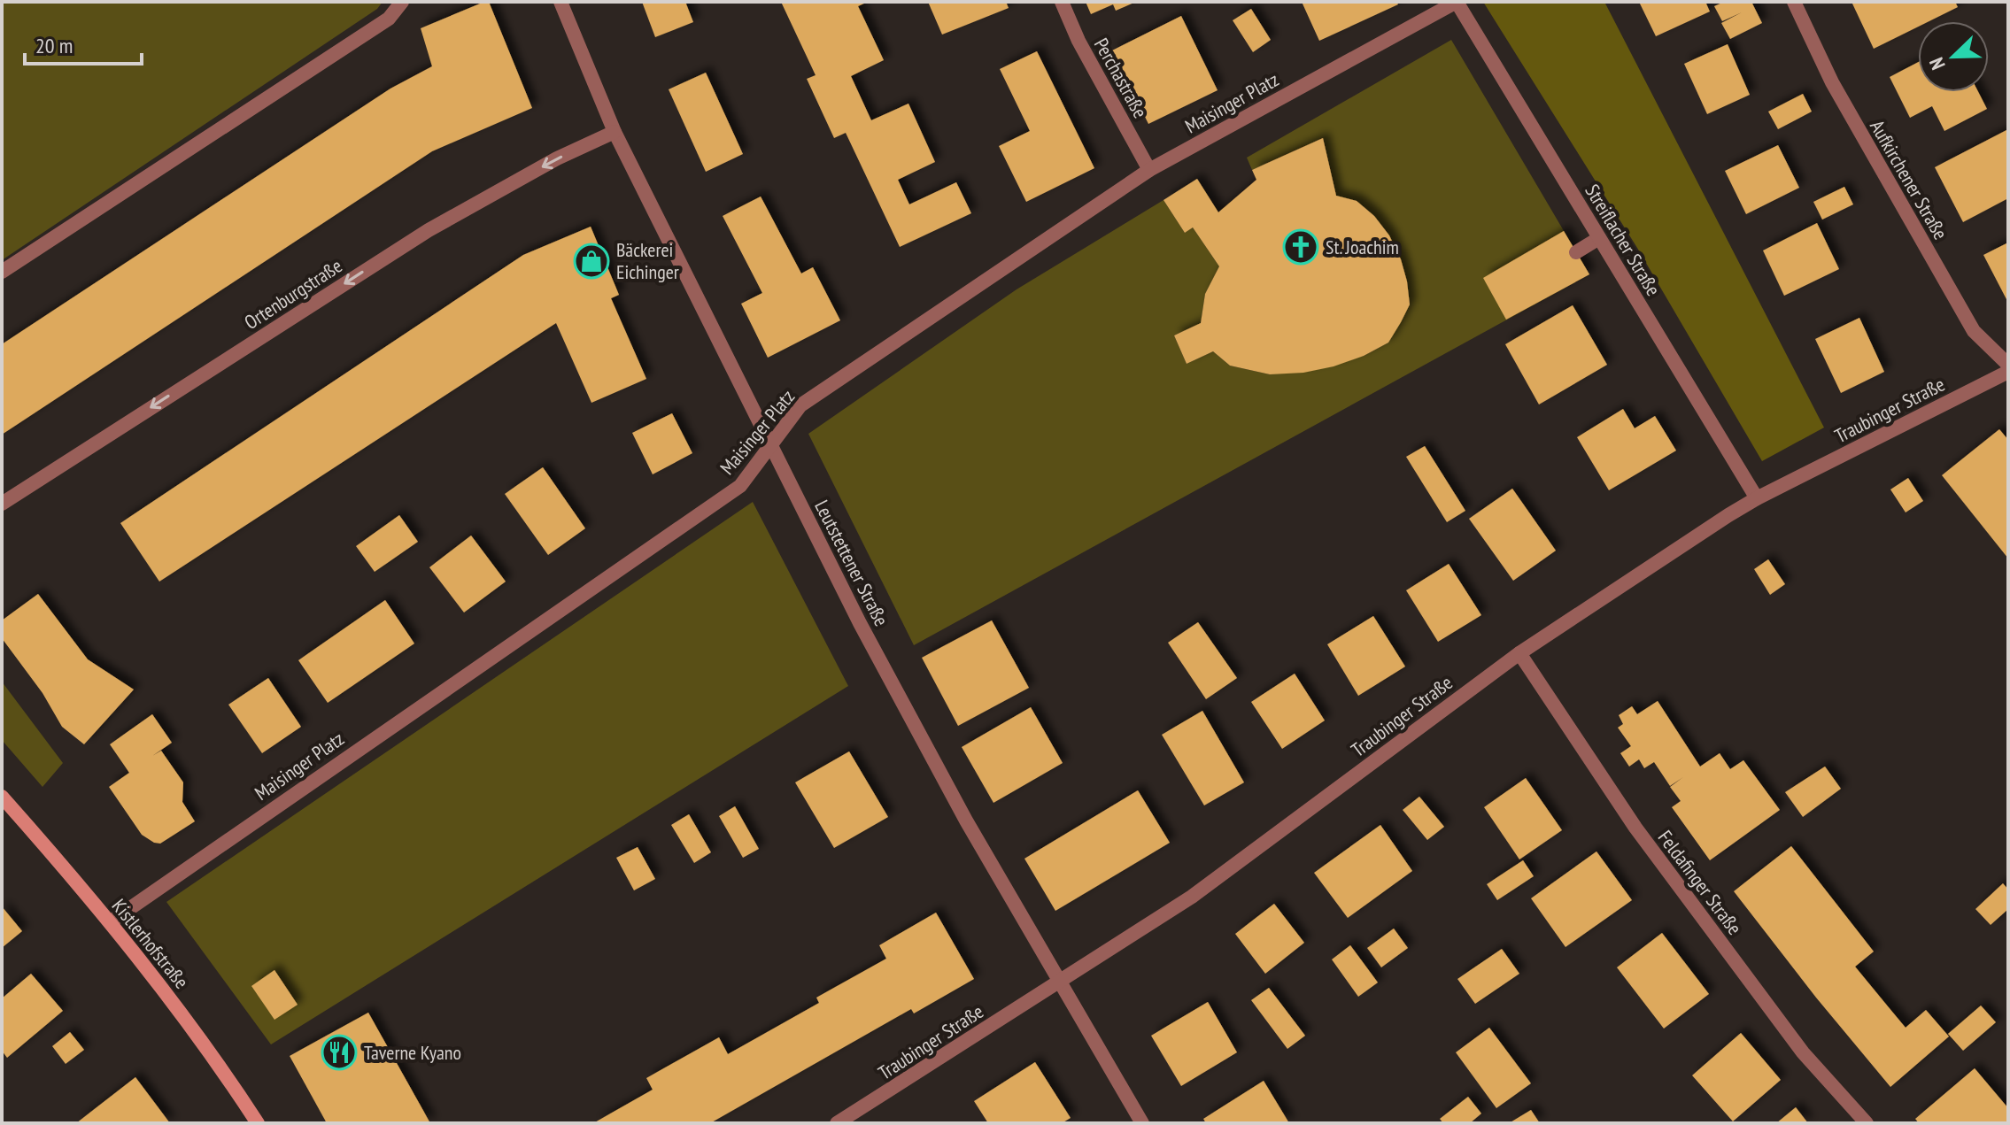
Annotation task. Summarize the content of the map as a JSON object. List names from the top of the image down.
{
  "streets": {
    "street": [
      "Perchastraße",
      "Maisinger Platz",
      "Aufkirchener Straße",
      "Streiflacher Straße",
      "Ortenburgstraße",
      "Traubinger Straße",
      "Leutstettener Straße",
      "Feldafinger Straße",
      "Kistlerhofstraße"
    ]
  },
  "crossings": [
    ["Perchastraße", "Maisinger Platz"],
    ["Maisinger Platz", "Streiflacher Straße"],
    ["Maisinger Platz", "Leutstettener Straße"],
    ["Maisinger Platz", "Kistlerhofstraße"],
    ["Streiflacher Straße", "Traubinger Straße"],
    ["Ortenburgstraße", "Leutstettener Straße"],
    ["Traubinger Straße", "Leutstettener Straße"],
    ["Traubinger Straße", "Feldafinger Straße"]
  ],
  "one_way": ["Ortenburgstraße"],
  "places": {
    "church": ["St. Joachim"],
    "shop": ["Bäckerei Eichinger"],
    "restaurant": ["Taverne Kyano"]
  },
  "scale_bar": "20 m",
  "north": "bottom left"
}
